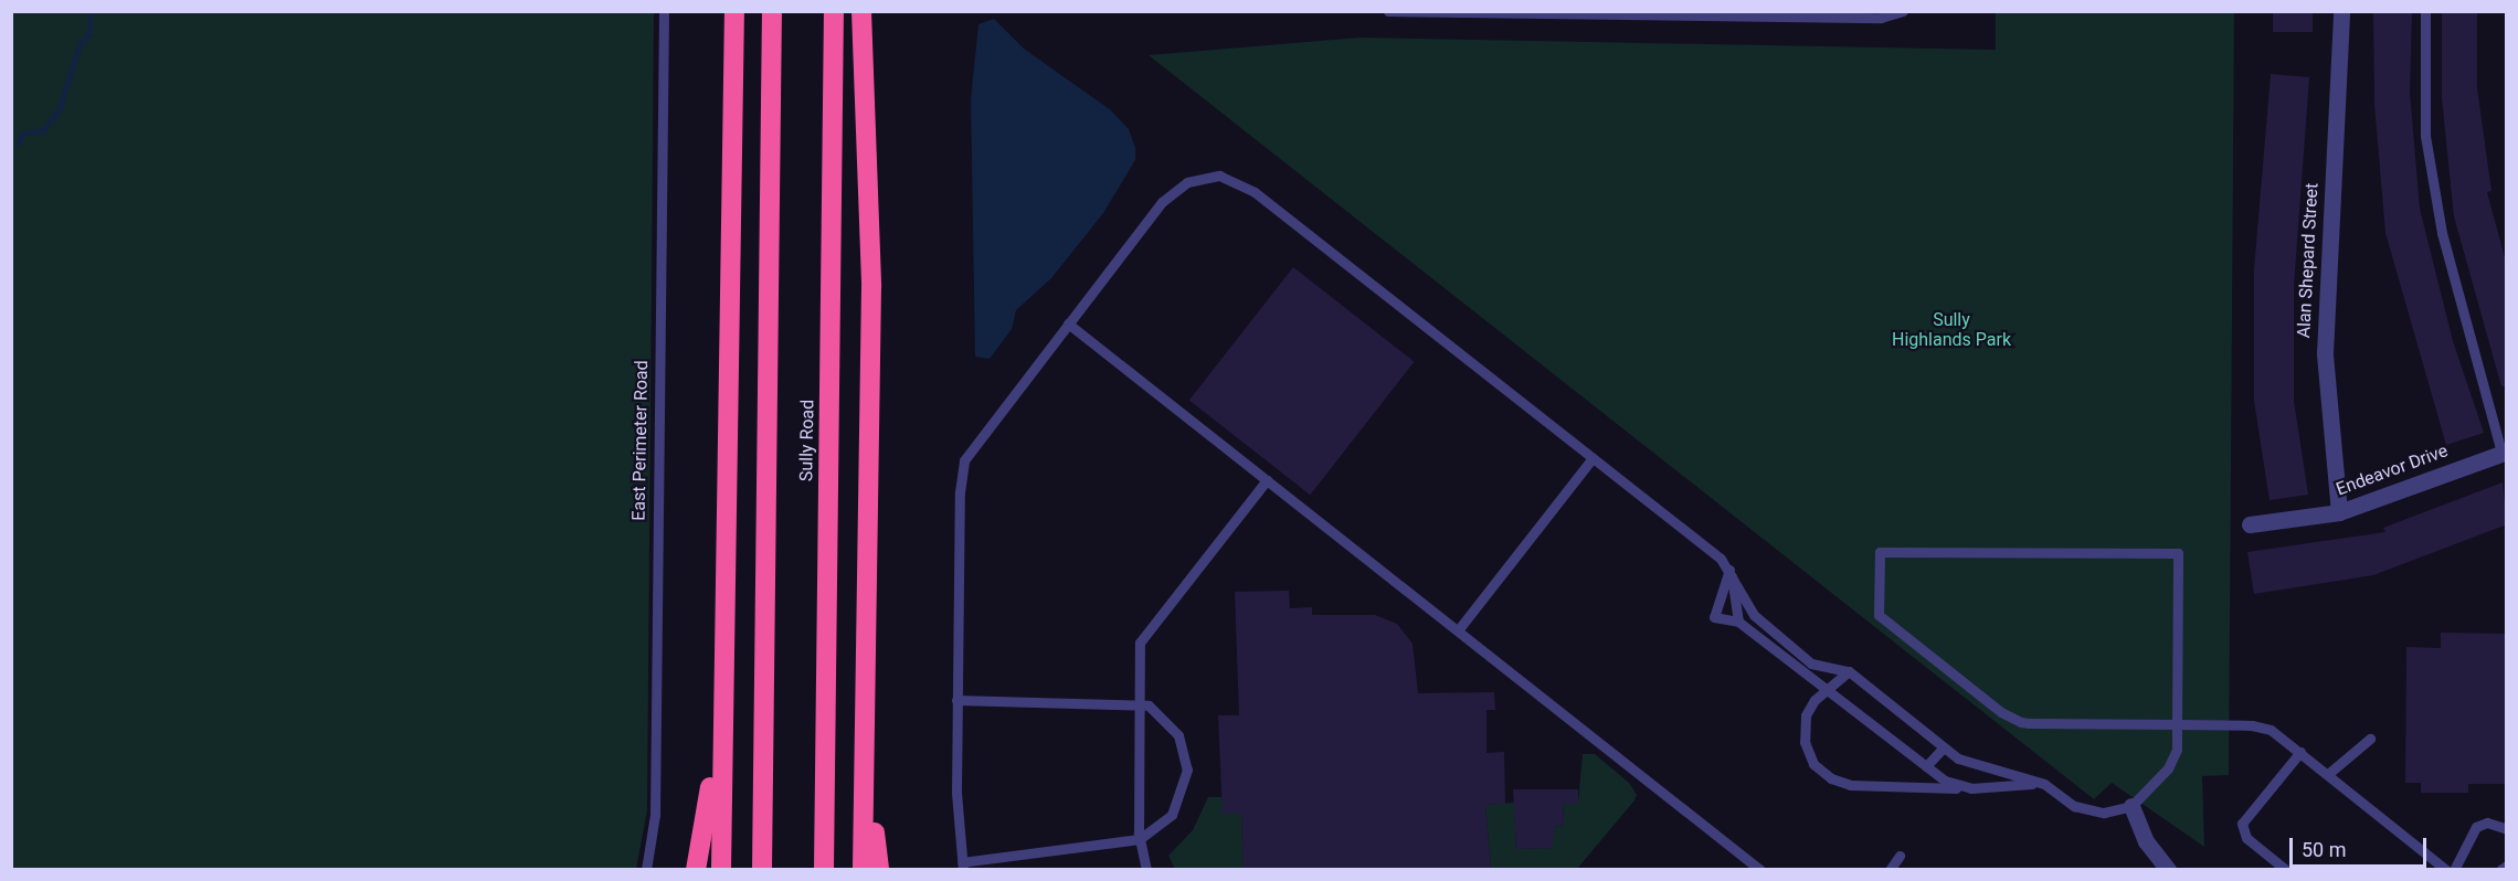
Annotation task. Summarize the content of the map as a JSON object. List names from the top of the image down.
{
  "streets": {
    "highway": ["Sully Road"],
    "street": ["Alan Shepard Street", "Endeavor Drive"],
    "lane": ["East Perimeter Road"]
  },
  "crossings": [
    ["Alan Shepard Street", "Endeavor Drive"]
  ],
  "parks": ["Sully Highlands Park"],
  "scale_bar": "50 m"
}
